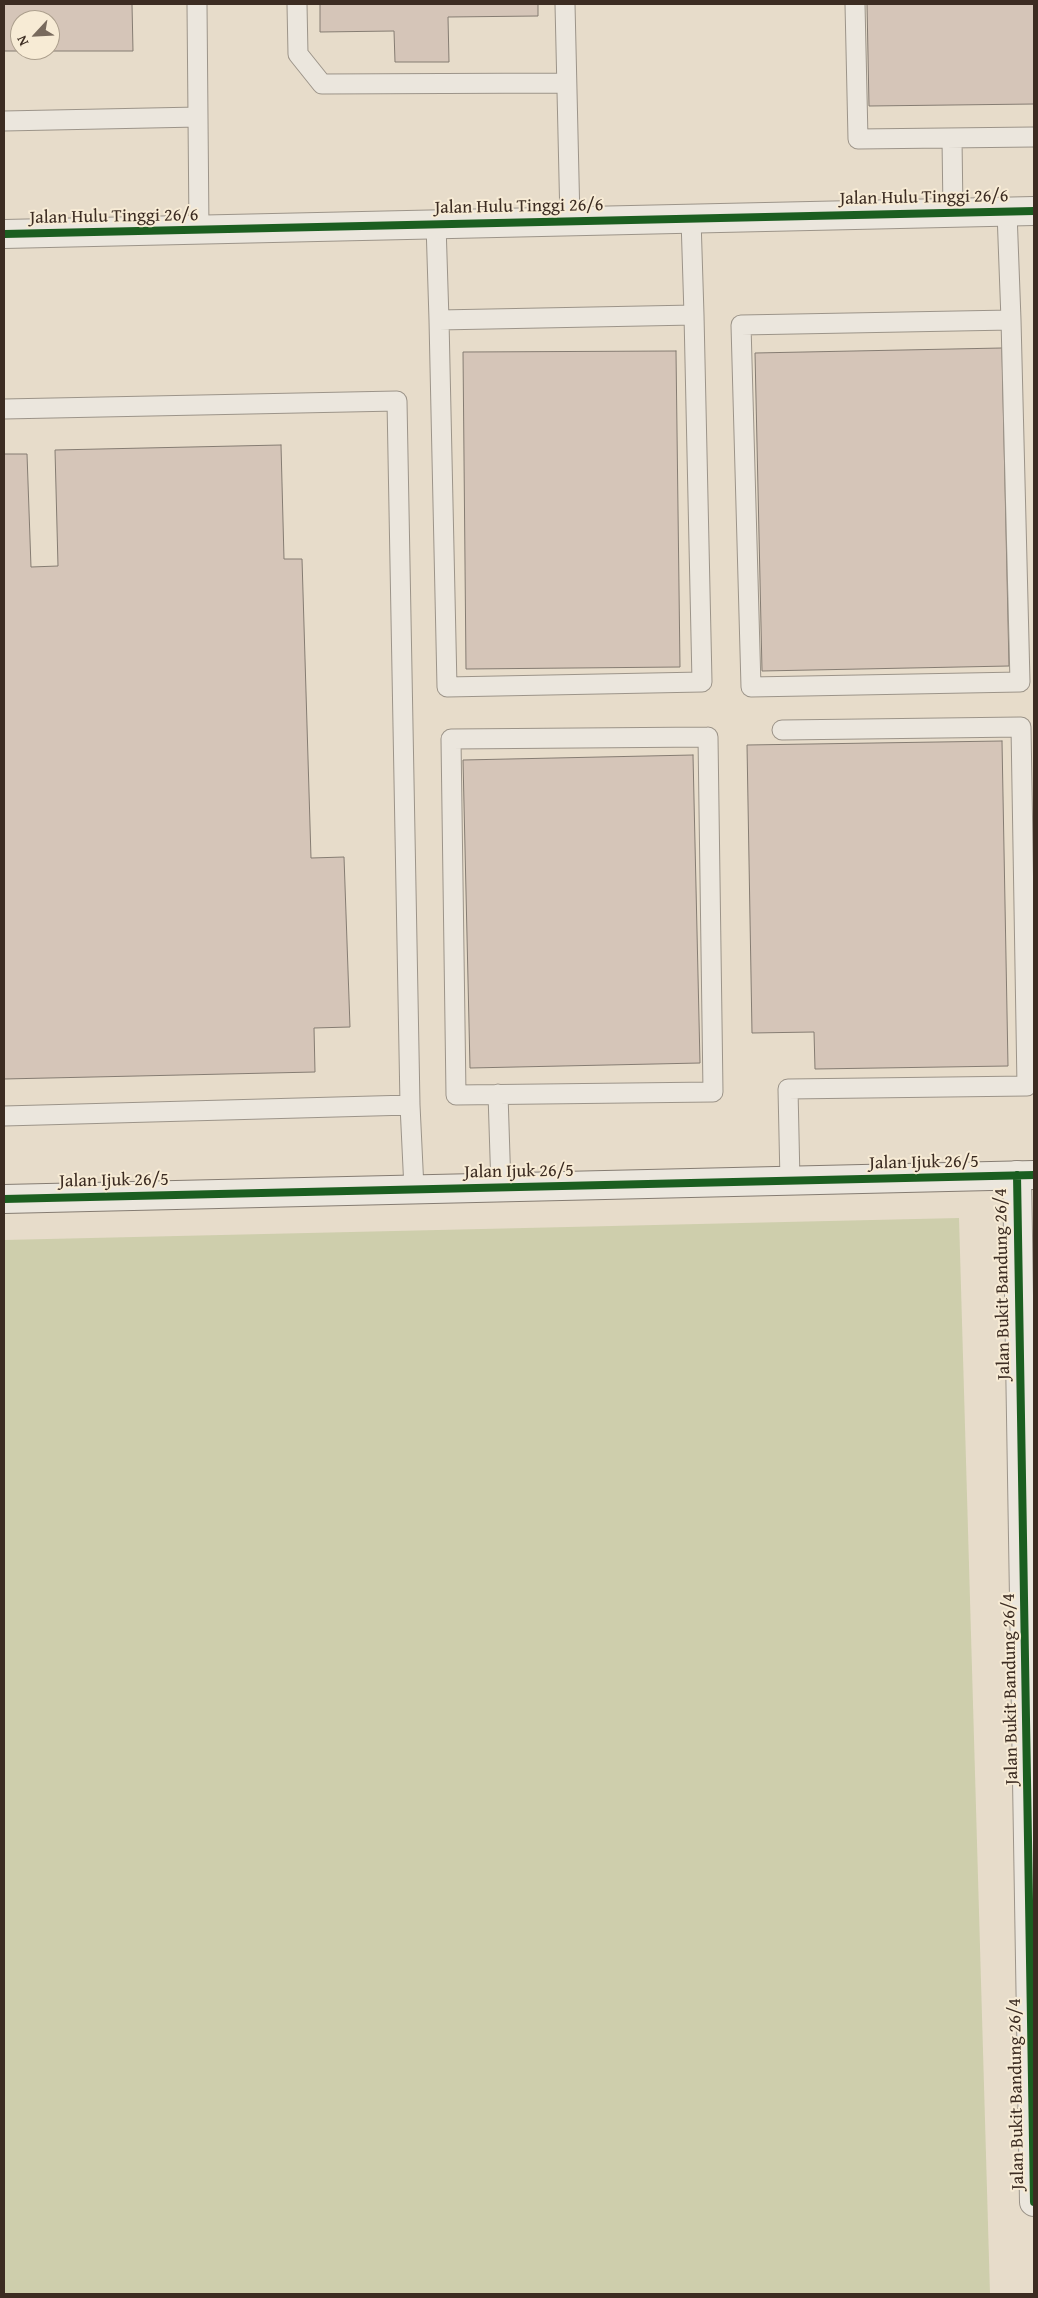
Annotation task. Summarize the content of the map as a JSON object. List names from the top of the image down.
{
  "streets": {
    "street": ["Jalan Hulu Tinggi 26/6", "Jalan Ijuk 26/5", "Jalan Bukit Bandung 26/4"]
  },
  "crossings": [
    ["Jalan Ijuk 26/5", "Jalan Bukit Bandung 26/4"]
  ],
  "north": "bottom left"
}
